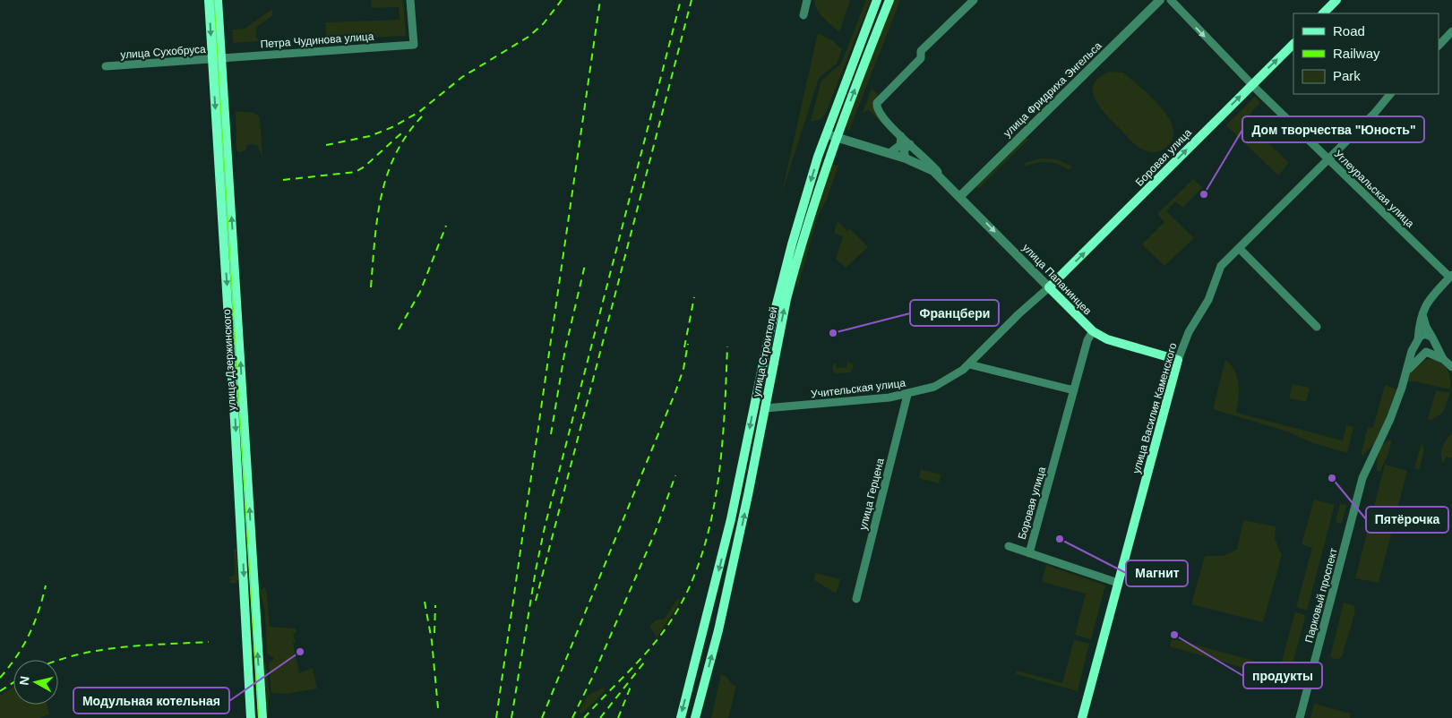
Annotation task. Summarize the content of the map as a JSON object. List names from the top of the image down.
{
  "streets": {
    "main road": [
      "Боровая улица",
      "улица Папанинцев",
      "улица Строителей",
      "улица Дзержинского",
      "улица Василия Каменского"
    ],
    "street": [
      "Петра Чудинова улица",
      "улица Сухобруса",
      "улица Фридриха Энгельса",
      "Углеуральская улица",
      "Учительская улица",
      "улица Герцена",
      "Парковый проспект"
    ]
  },
  "crossings": [
    ["Петра Чудинова улица", "улица Сухобруса"],
    ["Петра Чудинова улица", "улица Дзержинского"],
    ["улица Сухобруса", "улица Дзержинского"],
    ["улица Фридриха Энгельса", "улица Папанинцев"],
    ["Боровая улица", "Углеуральская улица"],
    ["Боровая улица", "улица Папанинцев"],
    ["Боровая улица", "Учительская улица"],
    ["Углеуральская улица", "улица Василия Каменского"],
    ["улица Папанинцев", "улица Строителей"],
    ["улица Папанинцев", "Учительская улица"],
    ["улица Папанинцев", "улица Василия Каменского"],
    ["улица Строителей", "Учительская улица"],
    ["Учительская улица", "улица Герцена"]
  ],
  "one_way": ["Боровая улица"],
  "places": [
    "Дом творчества \"Юность\"",
    "Францбери",
    "Пятёрочка",
    "Магнит",
    "продукты",
    "Модульная котельная"
  ],
  "legend": ["Road", "Railway", "Park"],
  "north": "left"
}
